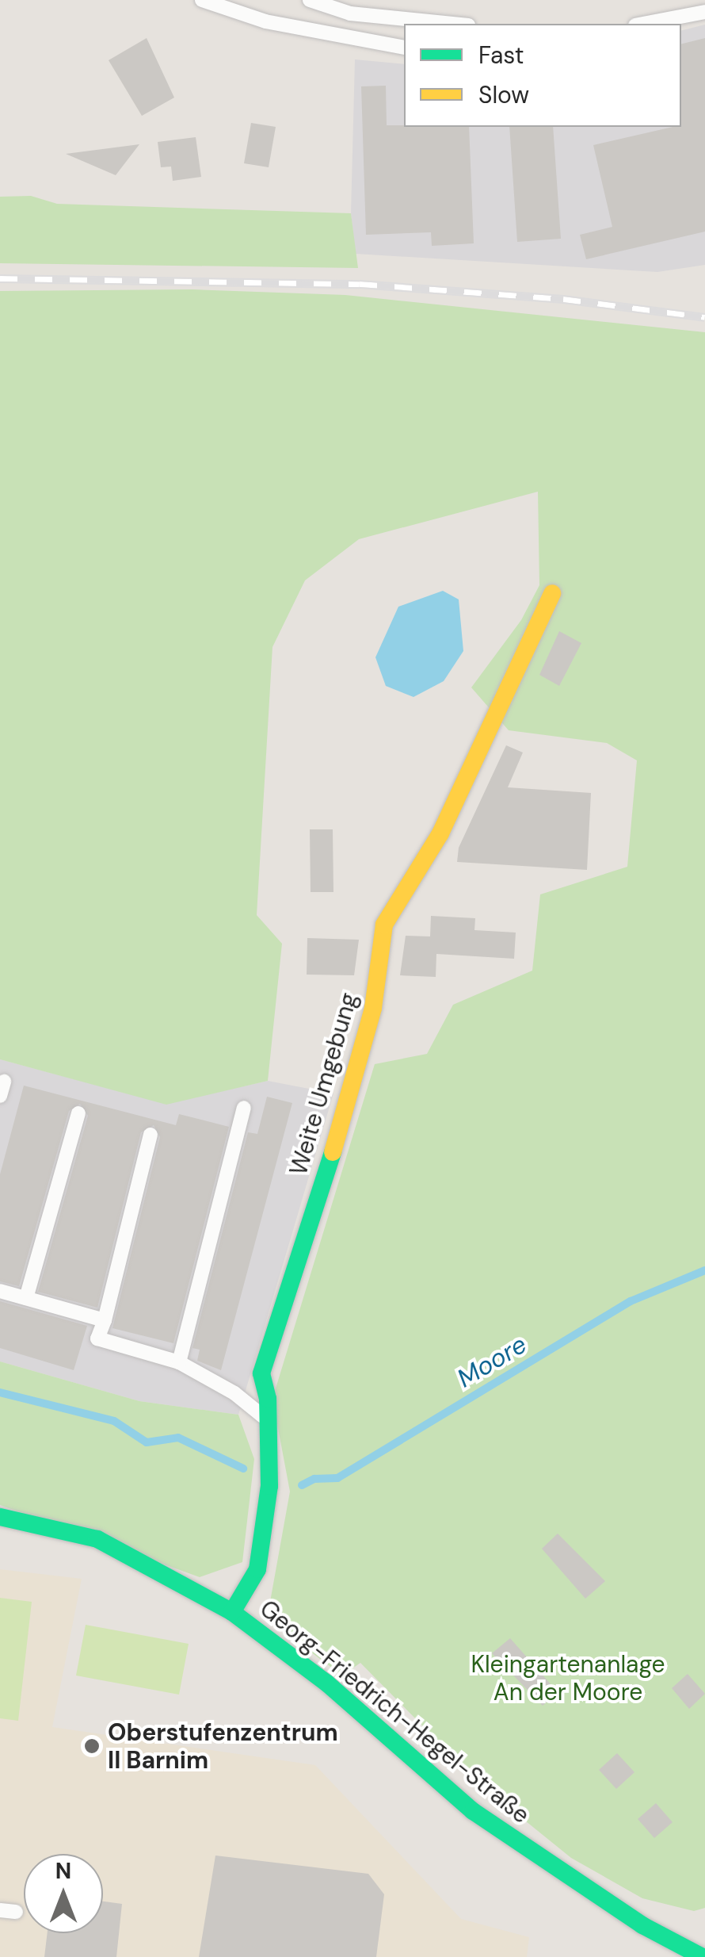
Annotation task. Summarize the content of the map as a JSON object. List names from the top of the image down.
{
  "streets": {
    "street": ["Weite Umgebung", "Georg-Friedrich-Hegel-Straße"]
  },
  "crossings": [
    ["Weite Umgebung", "Georg-Friedrich-Hegel-Straße"]
  ],
  "water": ["Moore"],
  "parks": ["Kleingartenanlage An der Moore"],
  "places": ["Oberstufenzentrum II Barnim"],
  "legend": ["Fast", "Slow"],
  "north": "top"
}
